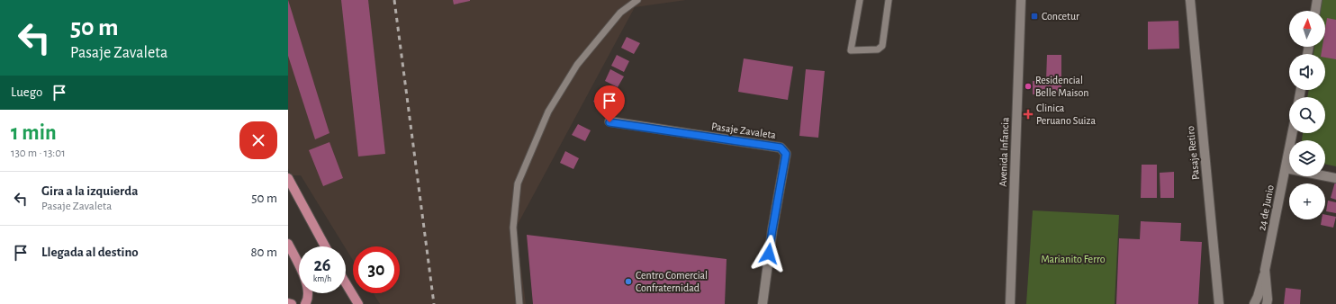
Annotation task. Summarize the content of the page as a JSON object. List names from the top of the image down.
{
  "streets": {
    "street": [
      "Pasaje Zavaleta",
      "Avenida Infancia",
      "Pasaje Retiro",
      "24 de Junio"
    ]
  },
  "parks": ["Marianito Ferro"],
  "places": {
    "transit": ["Concetur"],
    "other": ["Residencial Belle Maison", "Centro Comercial Confraternidad"],
    "health": ["Clinica Peruano Suiza"]
  },
  "north": "top",
  "page": {
    "turn": ["50 m", "Pasaje Zavaleta"],
    "map_buttons": "+",
    "then": "Luego",
    "heading": ["1 min", "130 m · 13:01"],
    "list": [
      {
        "name": "Gira a la izquierda",
        "note": "Pasaje Zavaleta",
        "value": "50 m"
      },
      {
        "name": "Llegada al destino",
        "value": "80 m"
      }
    ],
    "speed": "26 km/h",
    "limit": "30"
  }
}
